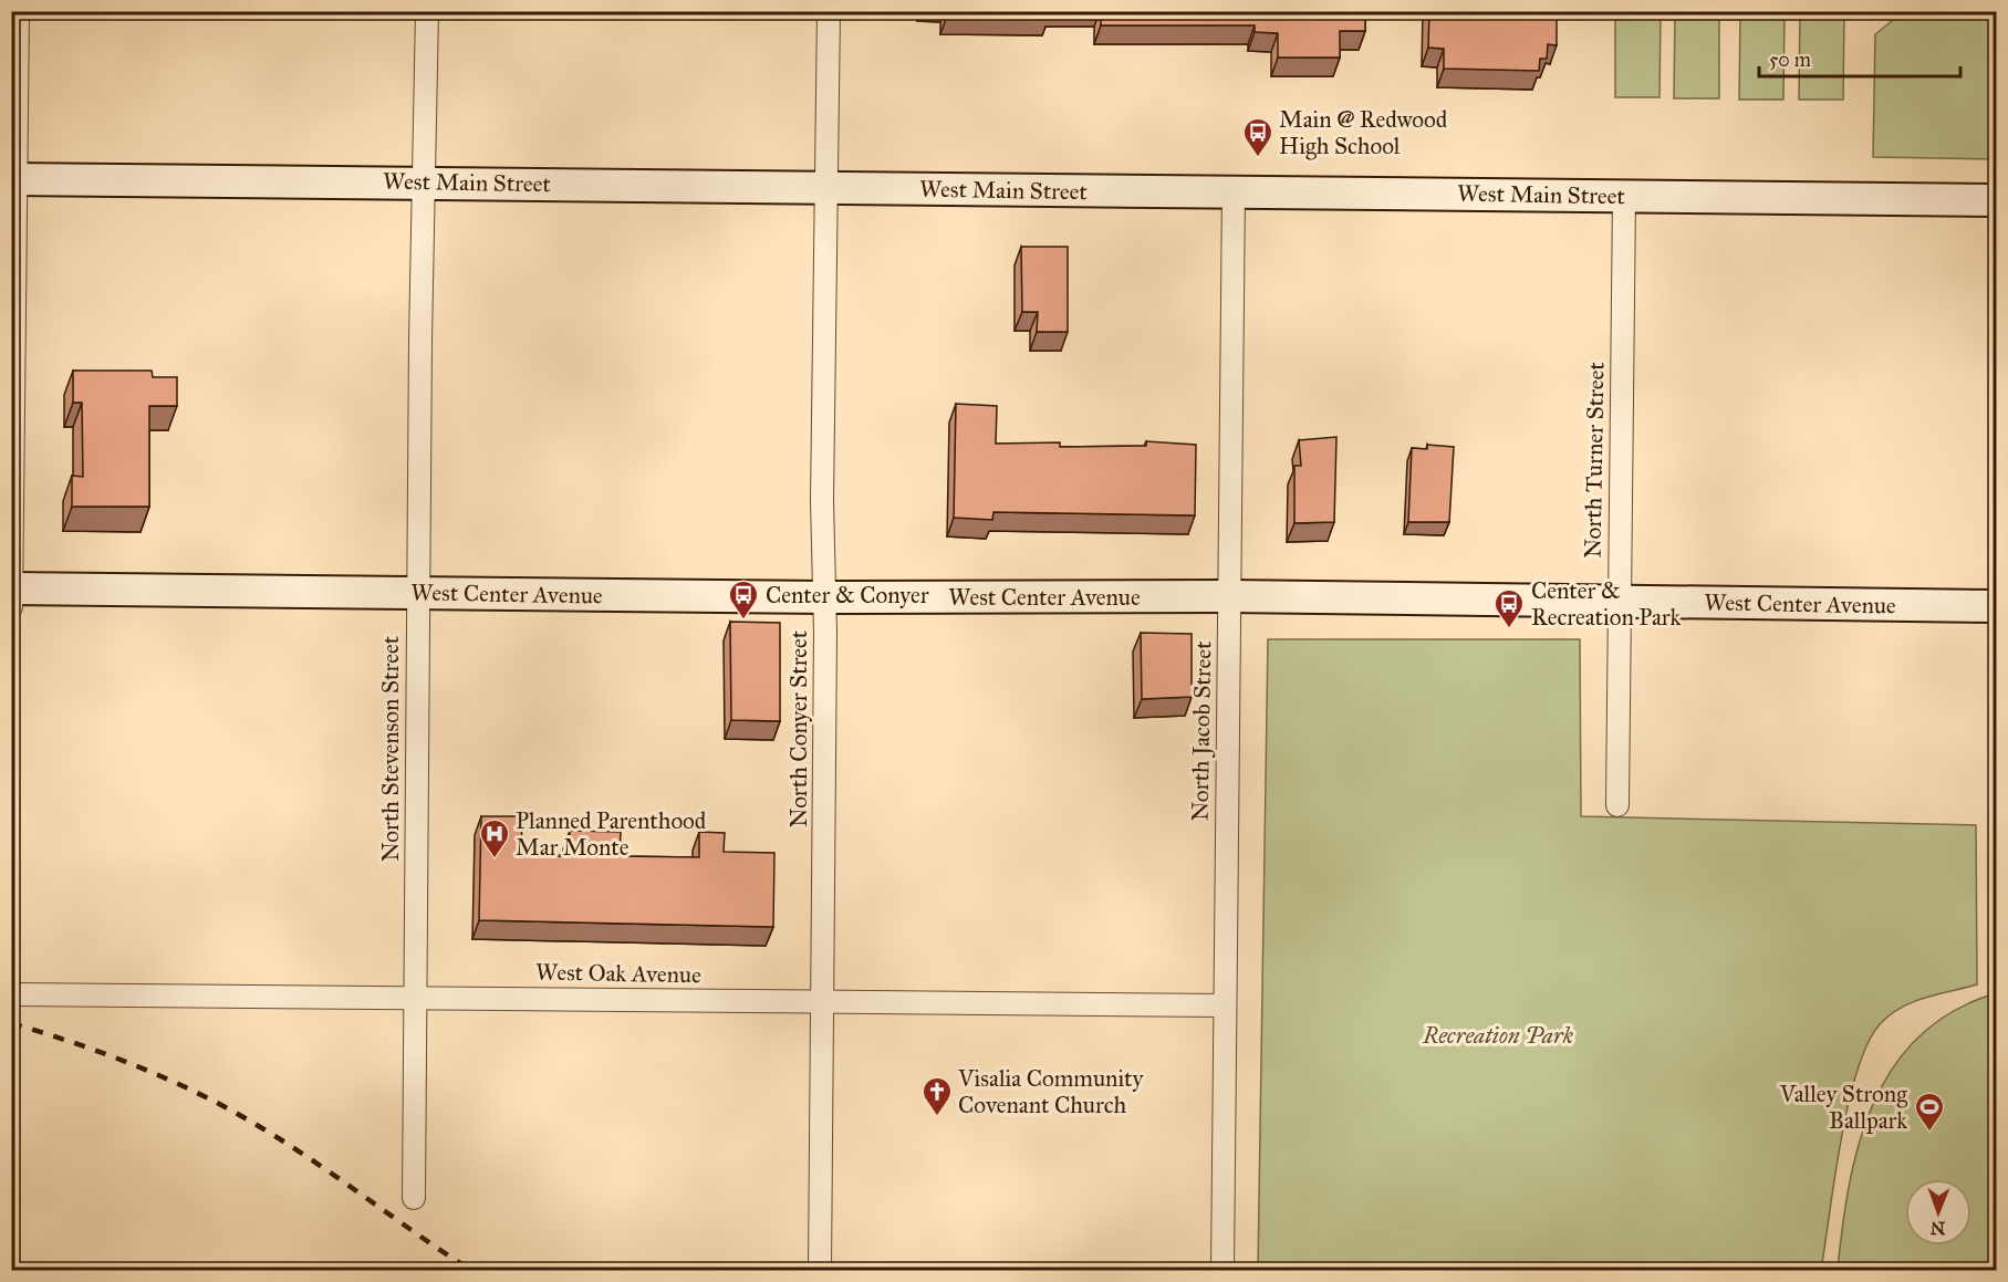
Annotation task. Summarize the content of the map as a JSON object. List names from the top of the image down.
{
  "streets": {
    "street": [
      "West Main Street",
      "North Turner Street",
      "West Center Avenue",
      "North Conyer Street",
      "North Jacob Street",
      "North Stevenson Street",
      "West Oak Avenue"
    ]
  },
  "crossings": [
    ["West Main Street", "North Turner Street"],
    ["West Main Street", "North Conyer Street"],
    ["West Main Street", "North Jacob Street"],
    ["West Main Street", "North Stevenson Street"],
    ["North Turner Street", "West Center Avenue"],
    ["West Center Avenue", "North Conyer Street"],
    ["West Center Avenue", "North Jacob Street"],
    ["West Center Avenue", "North Stevenson Street"],
    ["North Conyer Street", "West Oak Avenue"],
    ["North Jacob Street", "West Oak Avenue"],
    ["North Stevenson Street", "West Oak Avenue"]
  ],
  "parks": ["Recreation Park"],
  "places": {
    "bus stop": ["Main @ Redwood High School", "Center & Conyer", "Center & Recreation Park"],
    "hospital": ["Planned Parenthood Mar Monte"],
    "church": ["Visalia Community Covenant Church"],
    "sports": ["Valley Strong Ballpark"]
  },
  "scale_bar": "50 m",
  "north": "bottom"
}
